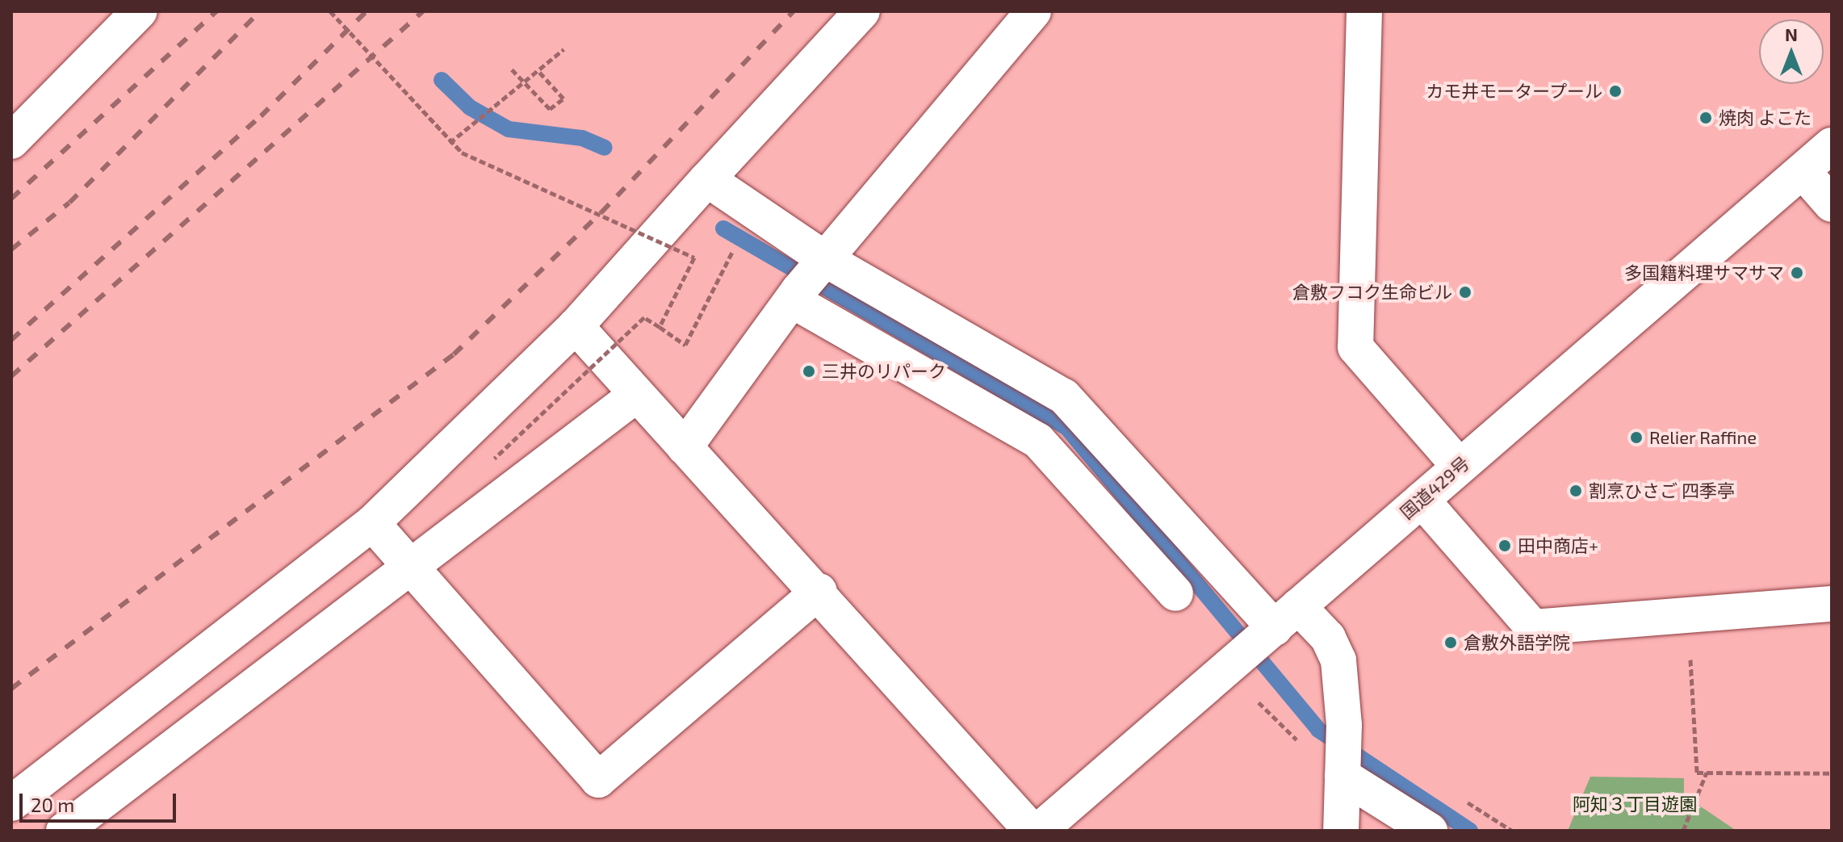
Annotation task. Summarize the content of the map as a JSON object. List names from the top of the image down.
{
  "streets": {
    "main road": ["国道429号"]
  },
  "parks": ["阿知３丁目遊園"],
  "places": [
    "カモ井モータープール",
    "焼肉 よこた",
    "多国籍料理サマサマ",
    "倉敷フコク生命ビル",
    "三井のリパーク",
    "Relier Raffine",
    "割烹ひさご 四季亭",
    "田中商店+",
    "倉敷外語学院"
  ],
  "scale_bar": "20 m",
  "north": "top"
}
